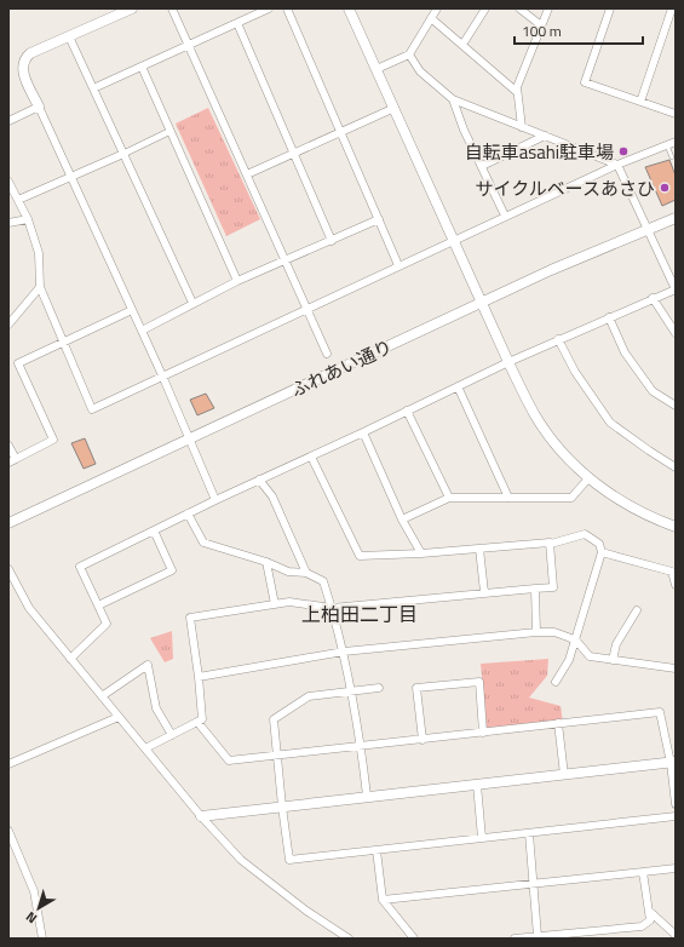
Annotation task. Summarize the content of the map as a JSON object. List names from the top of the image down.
{
  "streets": {
    "street": ["ふれあい通り"]
  },
  "districts": ["上柏田二丁目"],
  "places": ["自転車asahi駐車場", "サイクルベースあさひ"],
  "scale_bar": "100 m",
  "north": "bottom left"
}
